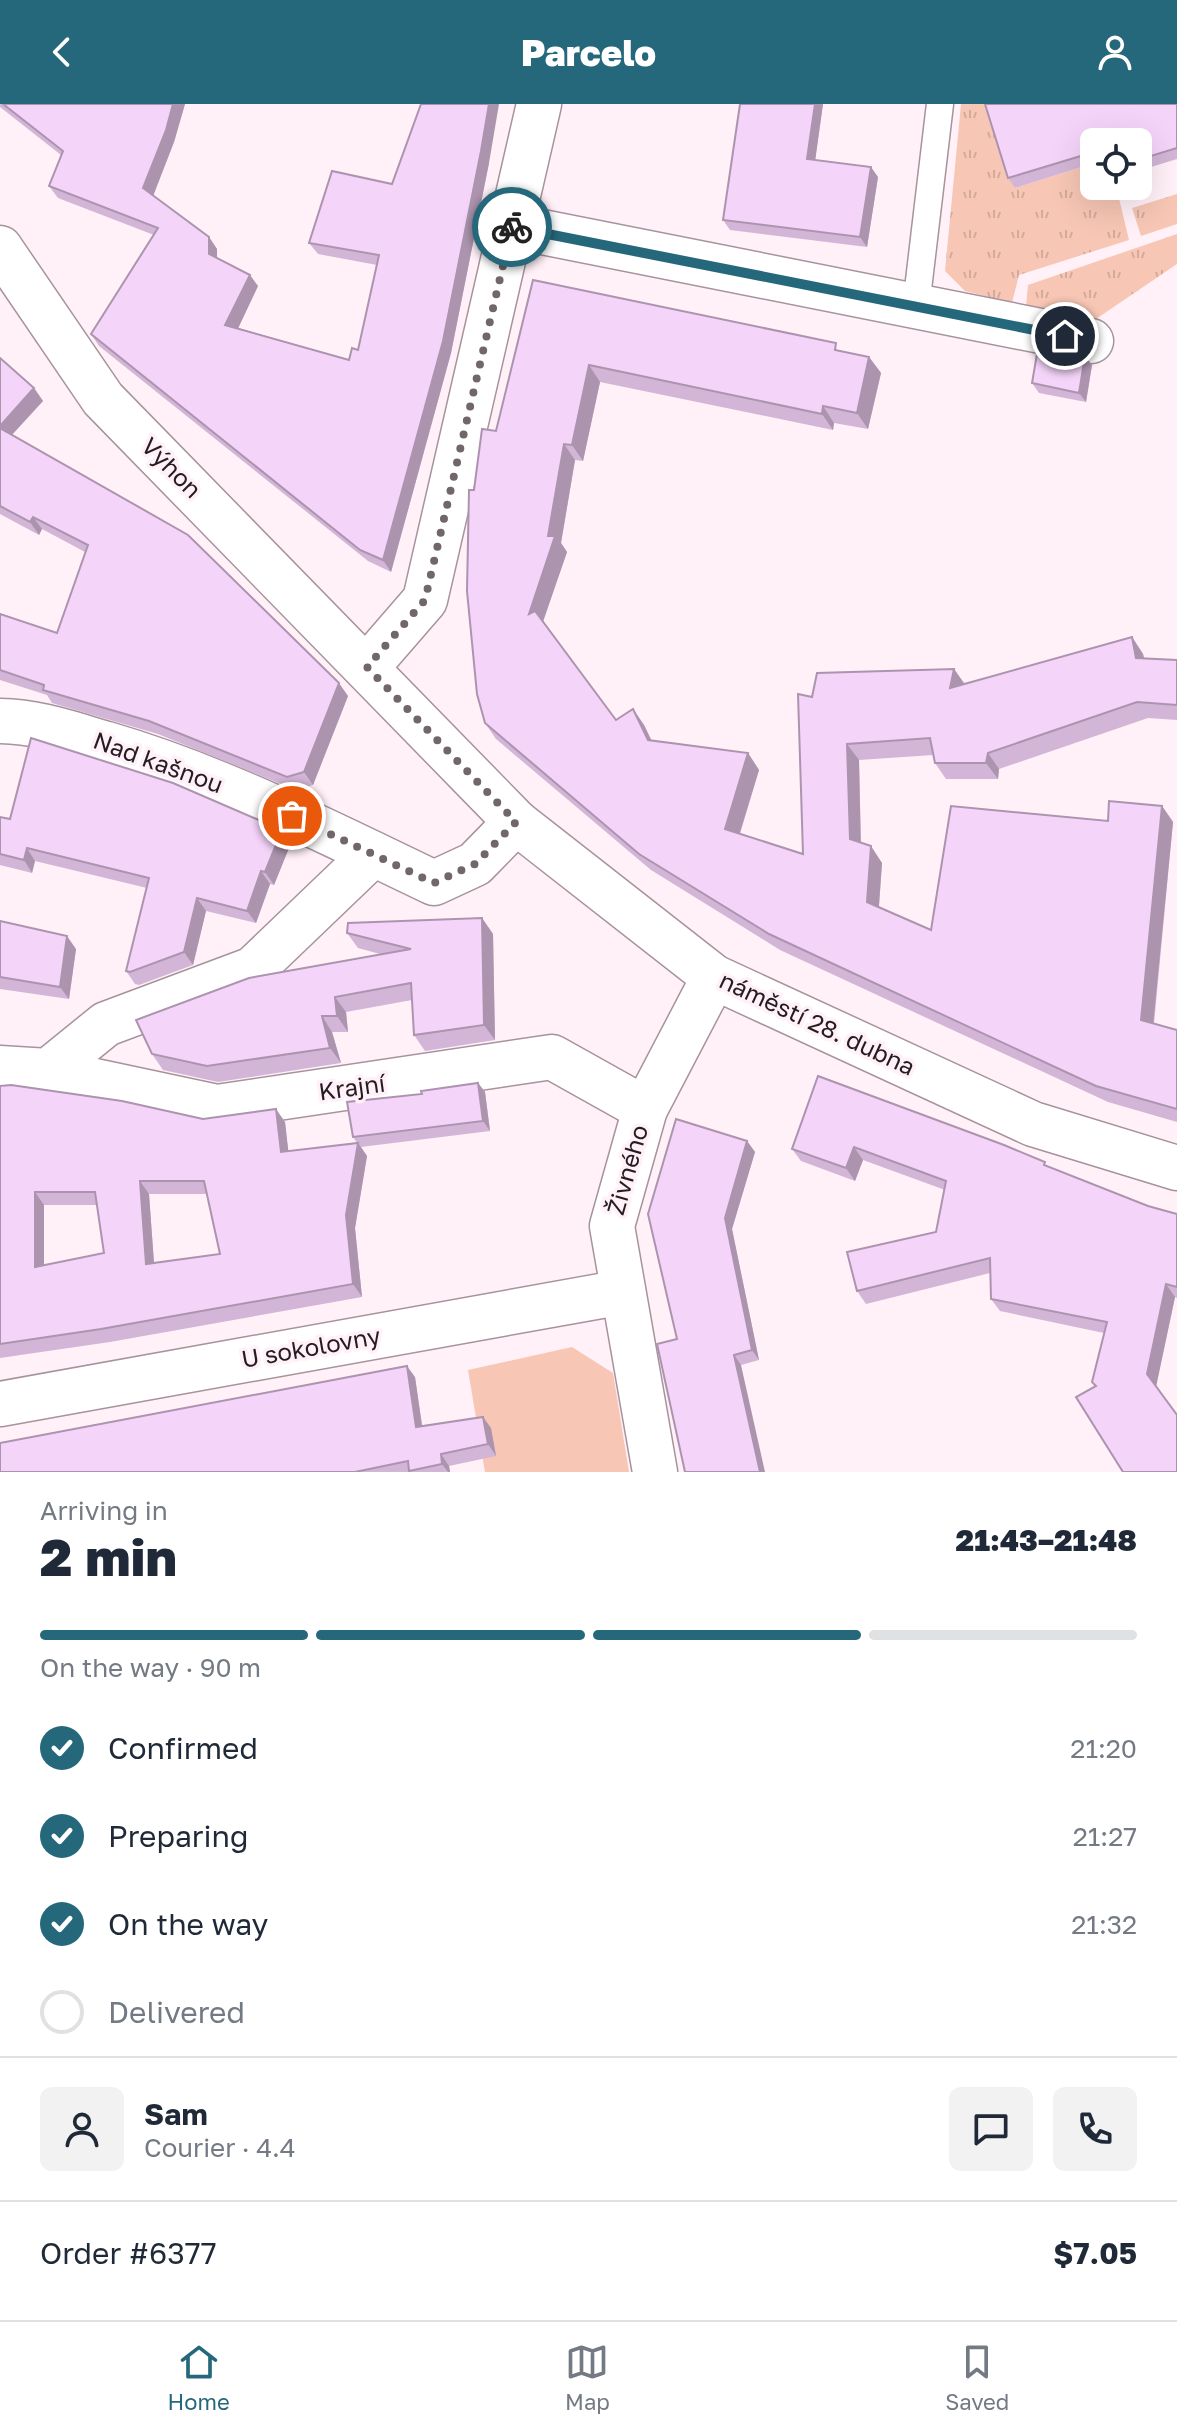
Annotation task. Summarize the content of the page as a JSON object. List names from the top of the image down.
{
  "streets": {
    "street": [
      "Výhon",
      "Nad kašnou",
      "náměstí 28. dubna",
      "Krajní",
      "Živného",
      "U sokolovny"
    ]
  },
  "crossings": [
    ["Výhon", "náměstí 28. dubna"],
    ["Nad kašnou", "náměstí 28. dubna"],
    ["náměstí 28. dubna", "Živného"],
    ["Krajní", "Živného"],
    ["Živného", "U sokolovny"]
  ],
  "page": {
    "header": "Parcelo",
    "heading": ["2 min", "Arriving in", "21:43–21:48"],
    "panel": [
      "Sam",
      "Courier · 4.4",
      "Order #6377",
      "$7.05"
    ],
    "bar": "On the way · 90 m",
    "list": [
      ["Confirmed", "21:20"],
      ["Preparing", "21:27"],
      ["On the way", "21:32"],
      "Delivered"
    ],
    "tabs": ["Home", "Map", "Saved"]
  }
}
